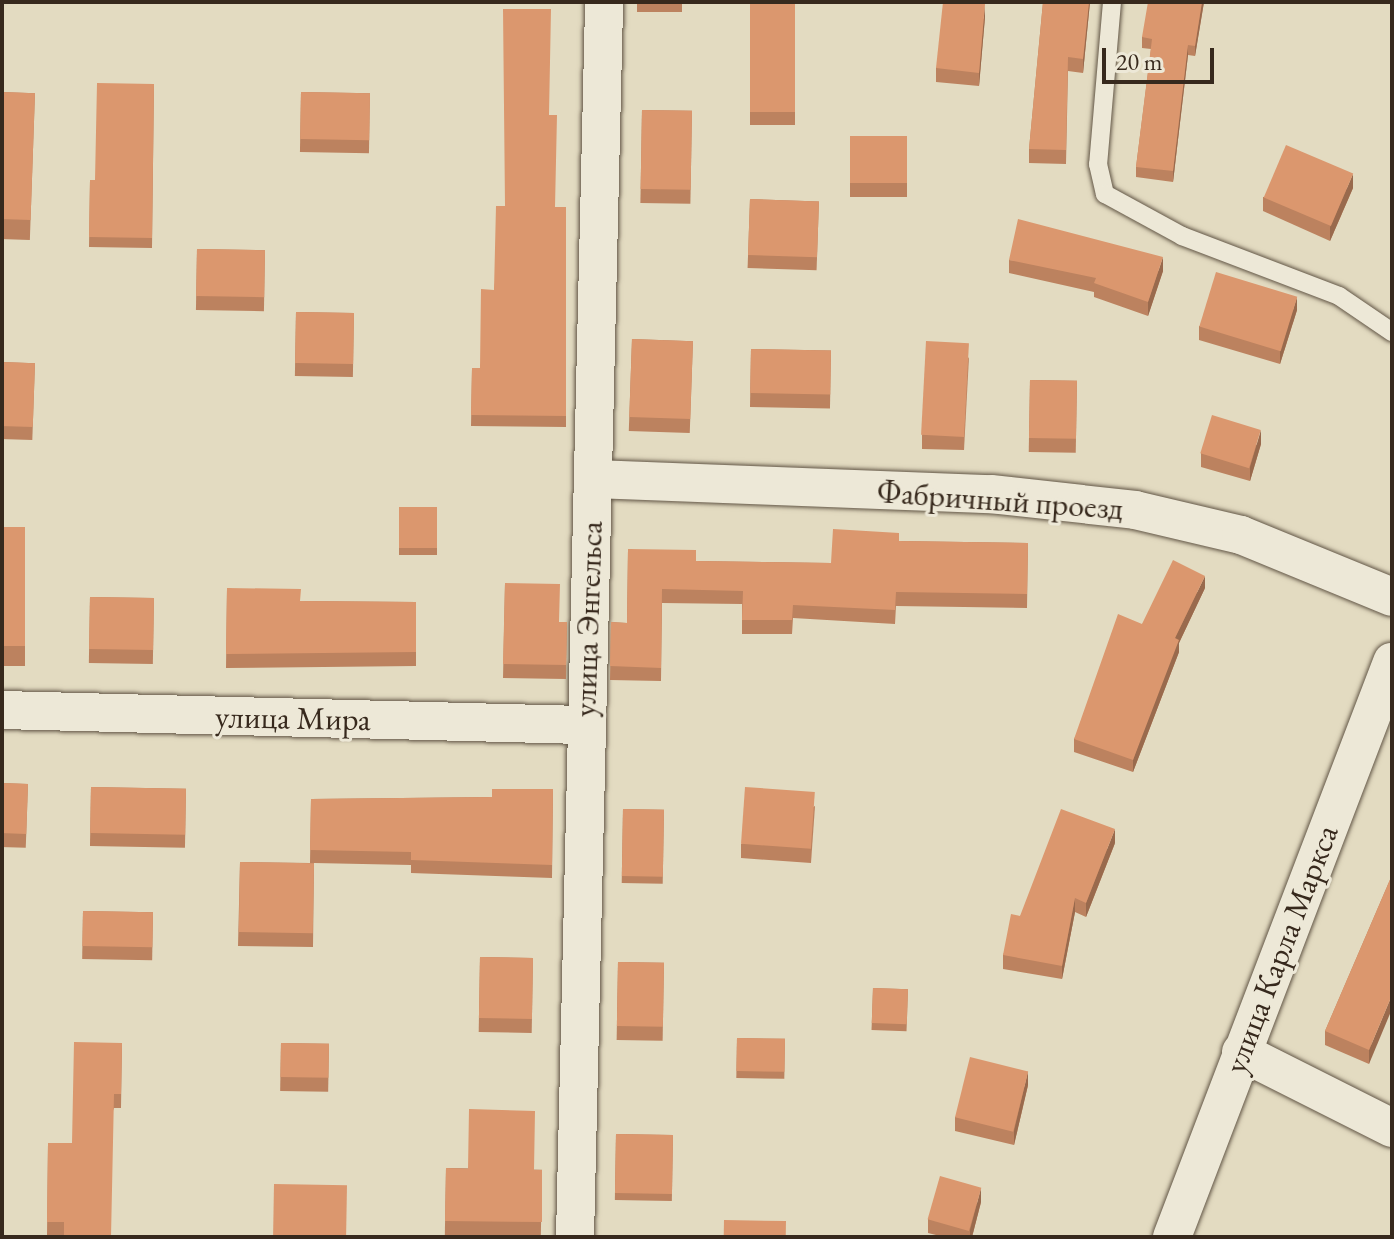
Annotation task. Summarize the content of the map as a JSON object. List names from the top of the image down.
{
  "streets": {
    "street": [
      "Фабричный проезд",
      "улица Энгельса",
      "улица Мира",
      "улица Карла Маркса"
    ]
  },
  "crossings": [
    ["Фабричный проезд", "улица Энгельса"],
    ["улица Энгельса", "улица Мира"]
  ],
  "scale_bar": "20 m"
}
